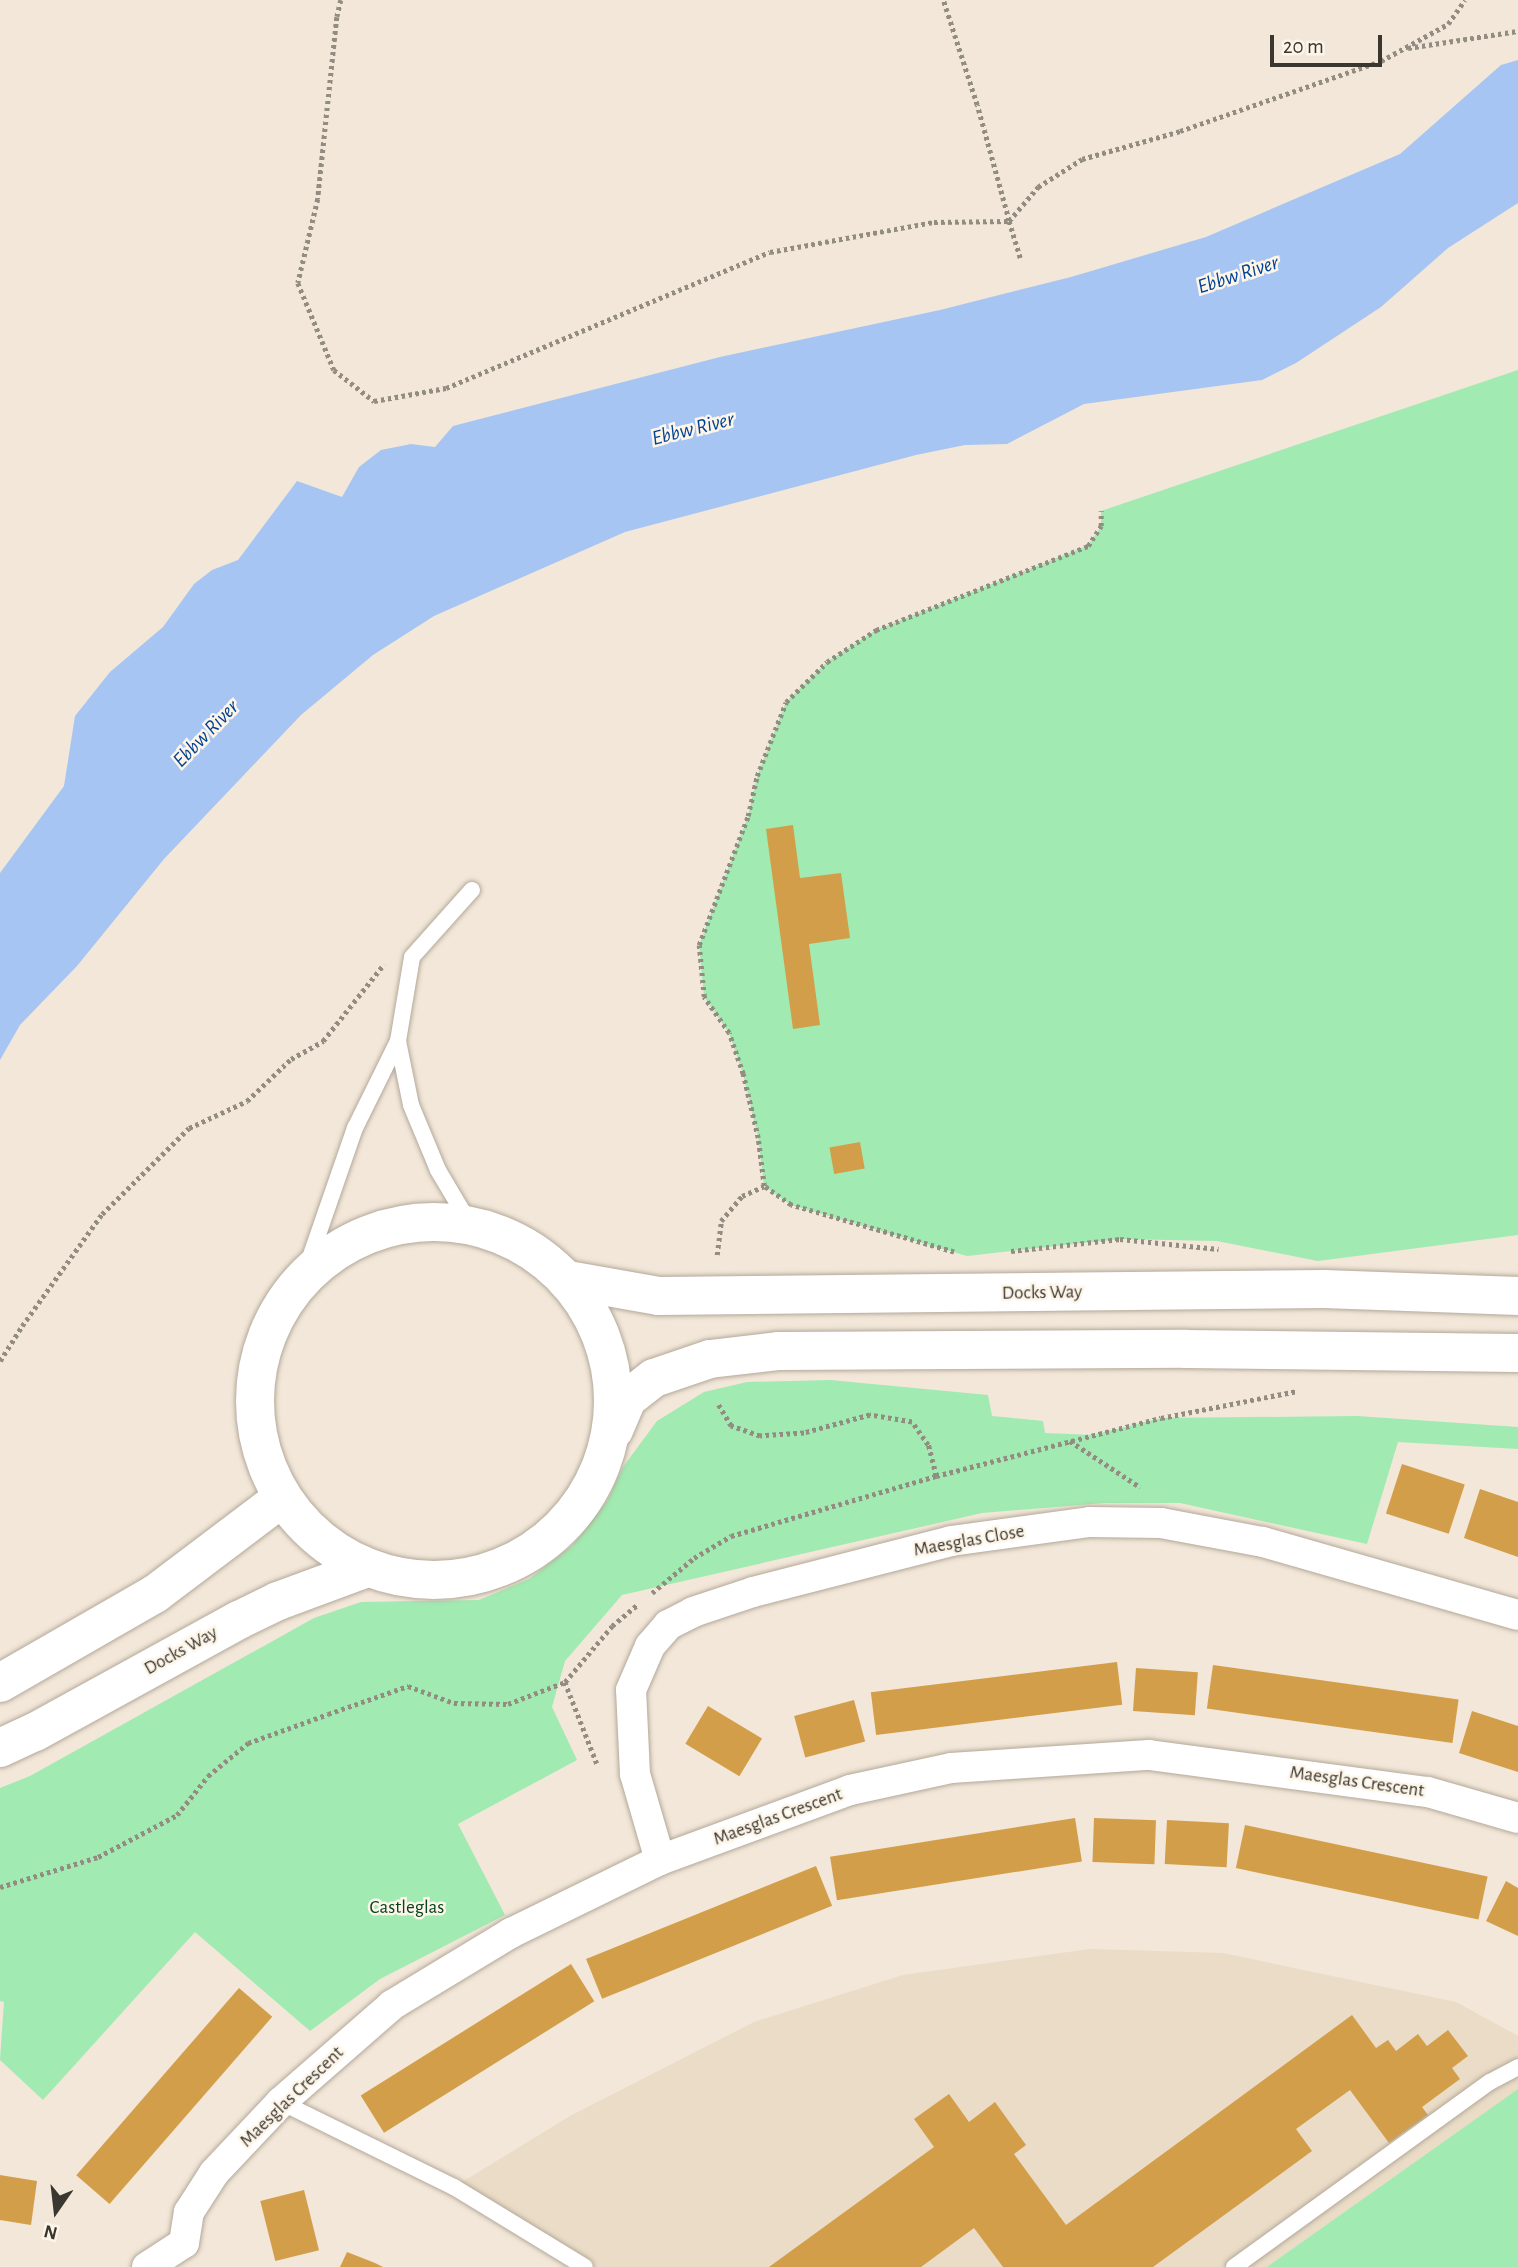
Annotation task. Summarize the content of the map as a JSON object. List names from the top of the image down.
{
  "streets": {
    "main road": ["Docks Way"],
    "street": ["Maesglas Close", "Maesglas Crescent"]
  },
  "crossings": [
    ["Maesglas Close", "Maesglas Crescent"]
  ],
  "water": ["Ebbw River"],
  "parks": ["Castleglas"],
  "scale_bar": "20 m",
  "north": "bottom"
}
